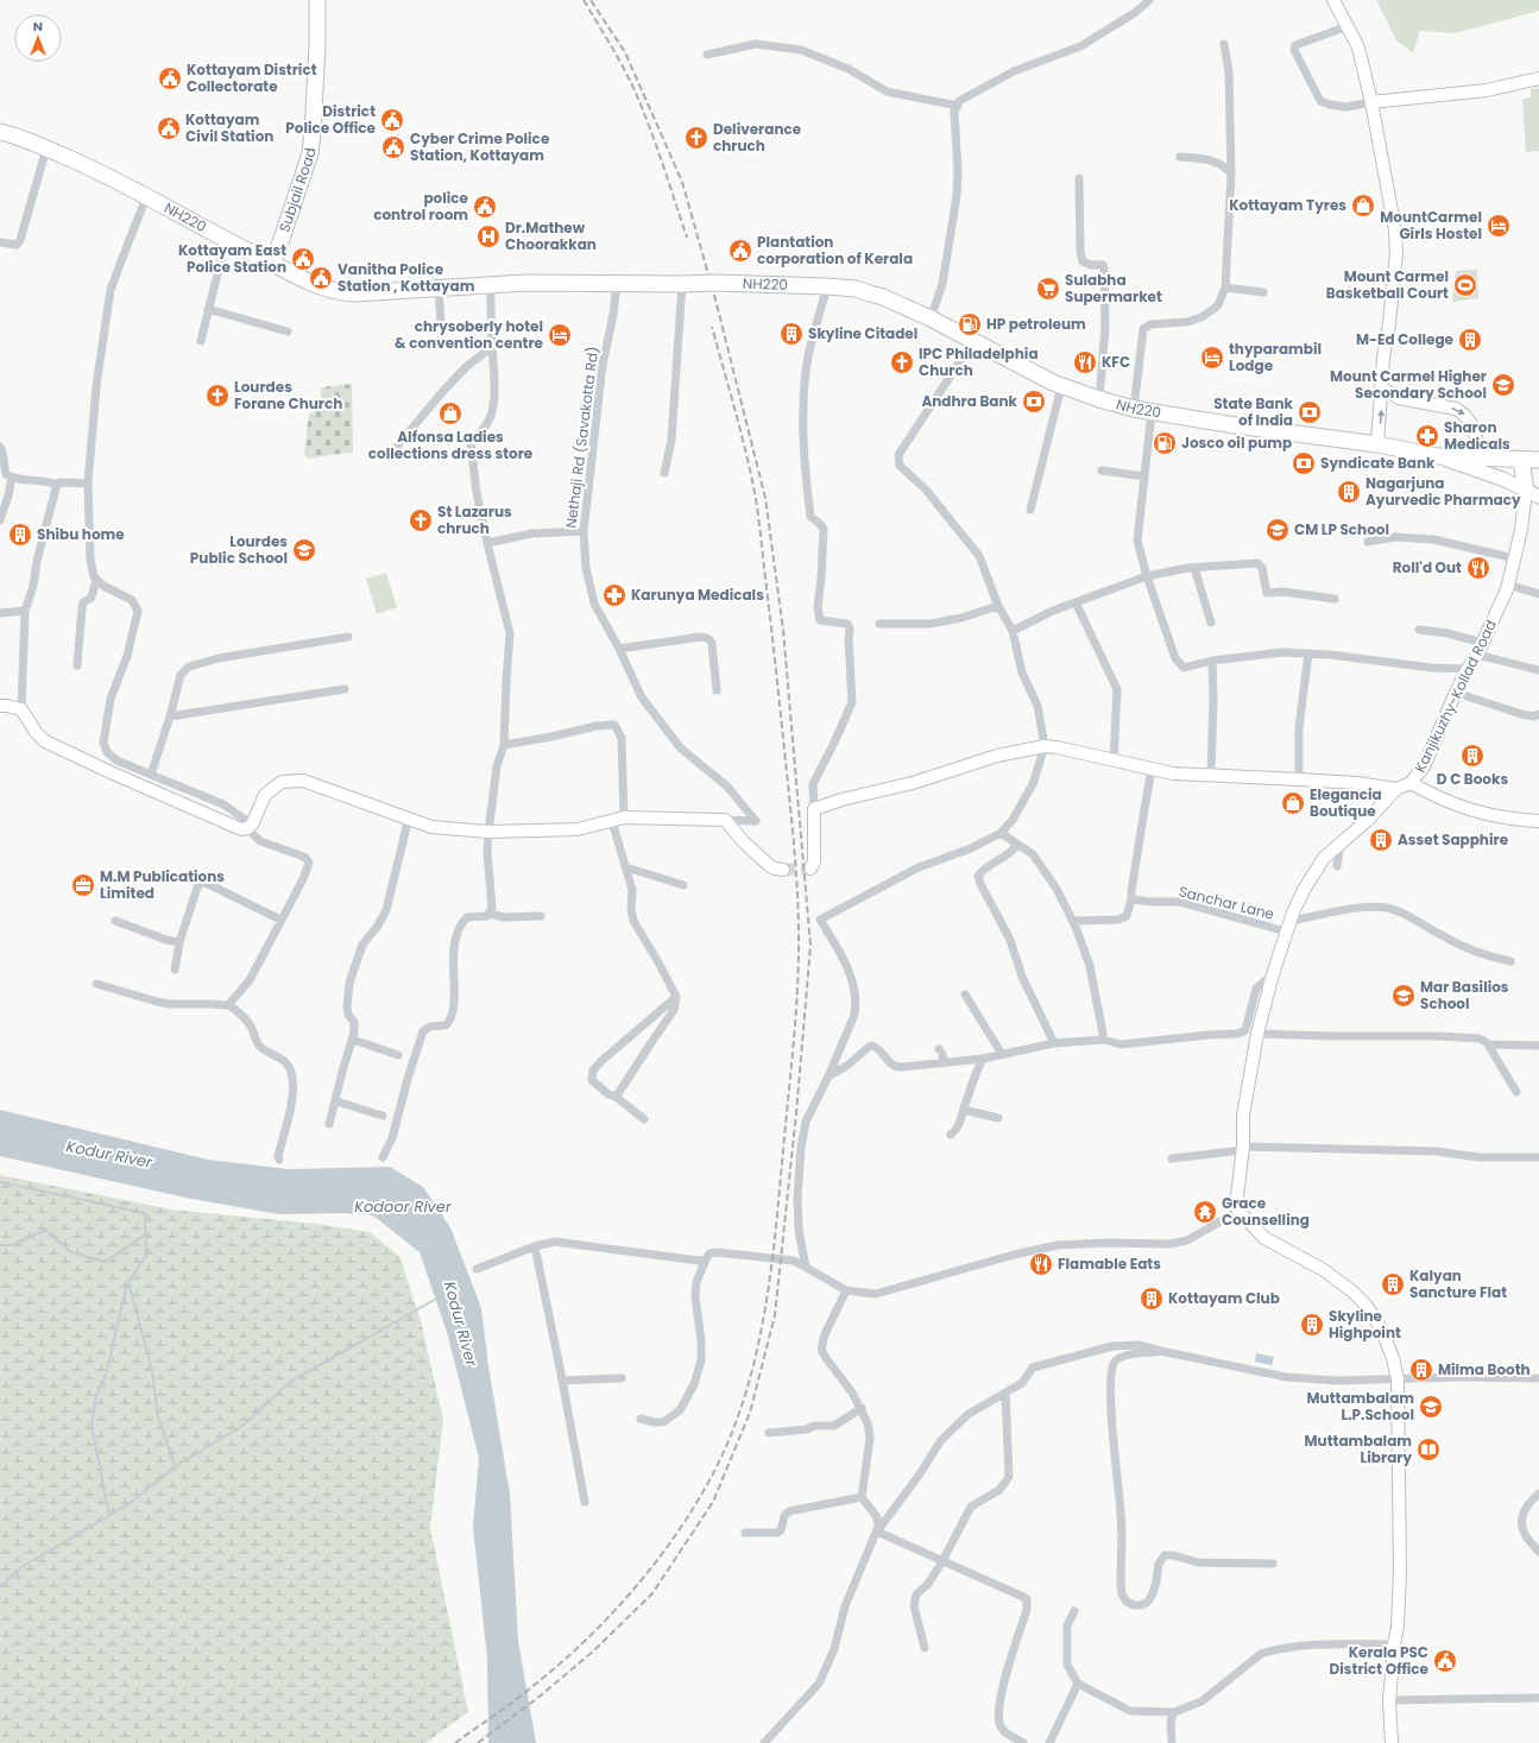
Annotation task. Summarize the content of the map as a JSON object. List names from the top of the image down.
{
  "streets": {
    "highway": ["Subjail Road", "NH220"],
    "main road": ["Kanjikuzhy-Kollad Road"],
    "street": ["Nethaji Rd (Savakotta Rd)", "Sanchar Lane"]
  },
  "crossings": [
    ["Subjail Road", "NH220"],
    ["NH220", "Nethaji Rd (Savakotta Rd)"],
    ["Kanjikuzhy-Kollad Road", "Sanchar Lane"]
  ],
  "water": ["Kodur River", "Kodoor River"],
  "places": {
    "public building": [
      "Kottayam District Collectorate",
      "District Police Office",
      "Kottayam Civil Station",
      "Cyber Crime Police Station, Kottayam",
      "police control room",
      "Plantation corporation of Kerala",
      "Kottayam East Police Station",
      "Vanitha Police Station , Kottayam",
      "Kerala PSC District Office"
    ],
    "church": [
      "Deliverance chruch",
      "IPC Philadelphia Church",
      "Lourdes Forane Church",
      "St Lazarus chruch"
    ],
    "shop": ["Kottayam Tyres", "Alfonsa Ladies collections dress store", "Elegancia Boutique"],
    "hotel": ["MountCarmel Girls Hostel", "chrysoberly hotel & convention centre", "thyparambil Lodge"],
    "hospital": ["Dr.Mathew Choorakkan"],
    "sports": ["Mount Carmel Basketball Court"],
    "supermarket": ["Sulabha Supermarket"],
    "fuel station": ["HP petroleum", "Josco oil pump"],
    "building": [
      "Skyline Citadel",
      "M-Ed College",
      "Nagarjuna Ayurvedic Pharmacy",
      "Shibu home",
      "D C Books",
      "Asset Sapphire",
      "Kalyan Sancture Flat",
      "Kottayam Club",
      "Skyline Highpoint",
      "Milma Booth"
    ],
    "restaurant": ["KFC", "Roll'd Out", "Flamable Eats"],
    "school or university": [
      "Mount Carmel Higher Secondary School",
      "CM LP School",
      "Lourdes Public School",
      "Mar Basilios School",
      "Muttambalam L.P.School"
    ],
    "bank": ["Andhra Bank", "State Bank of India", "Syndicate Bank"],
    "pharmacy": ["Sharon Medicals", "Karunya Medicals"],
    "office": ["M.M Publications Limited"],
    "temple": ["Grace Counselling"],
    "library": ["Muttambalam Library"]
  },
  "north": "top"
}
